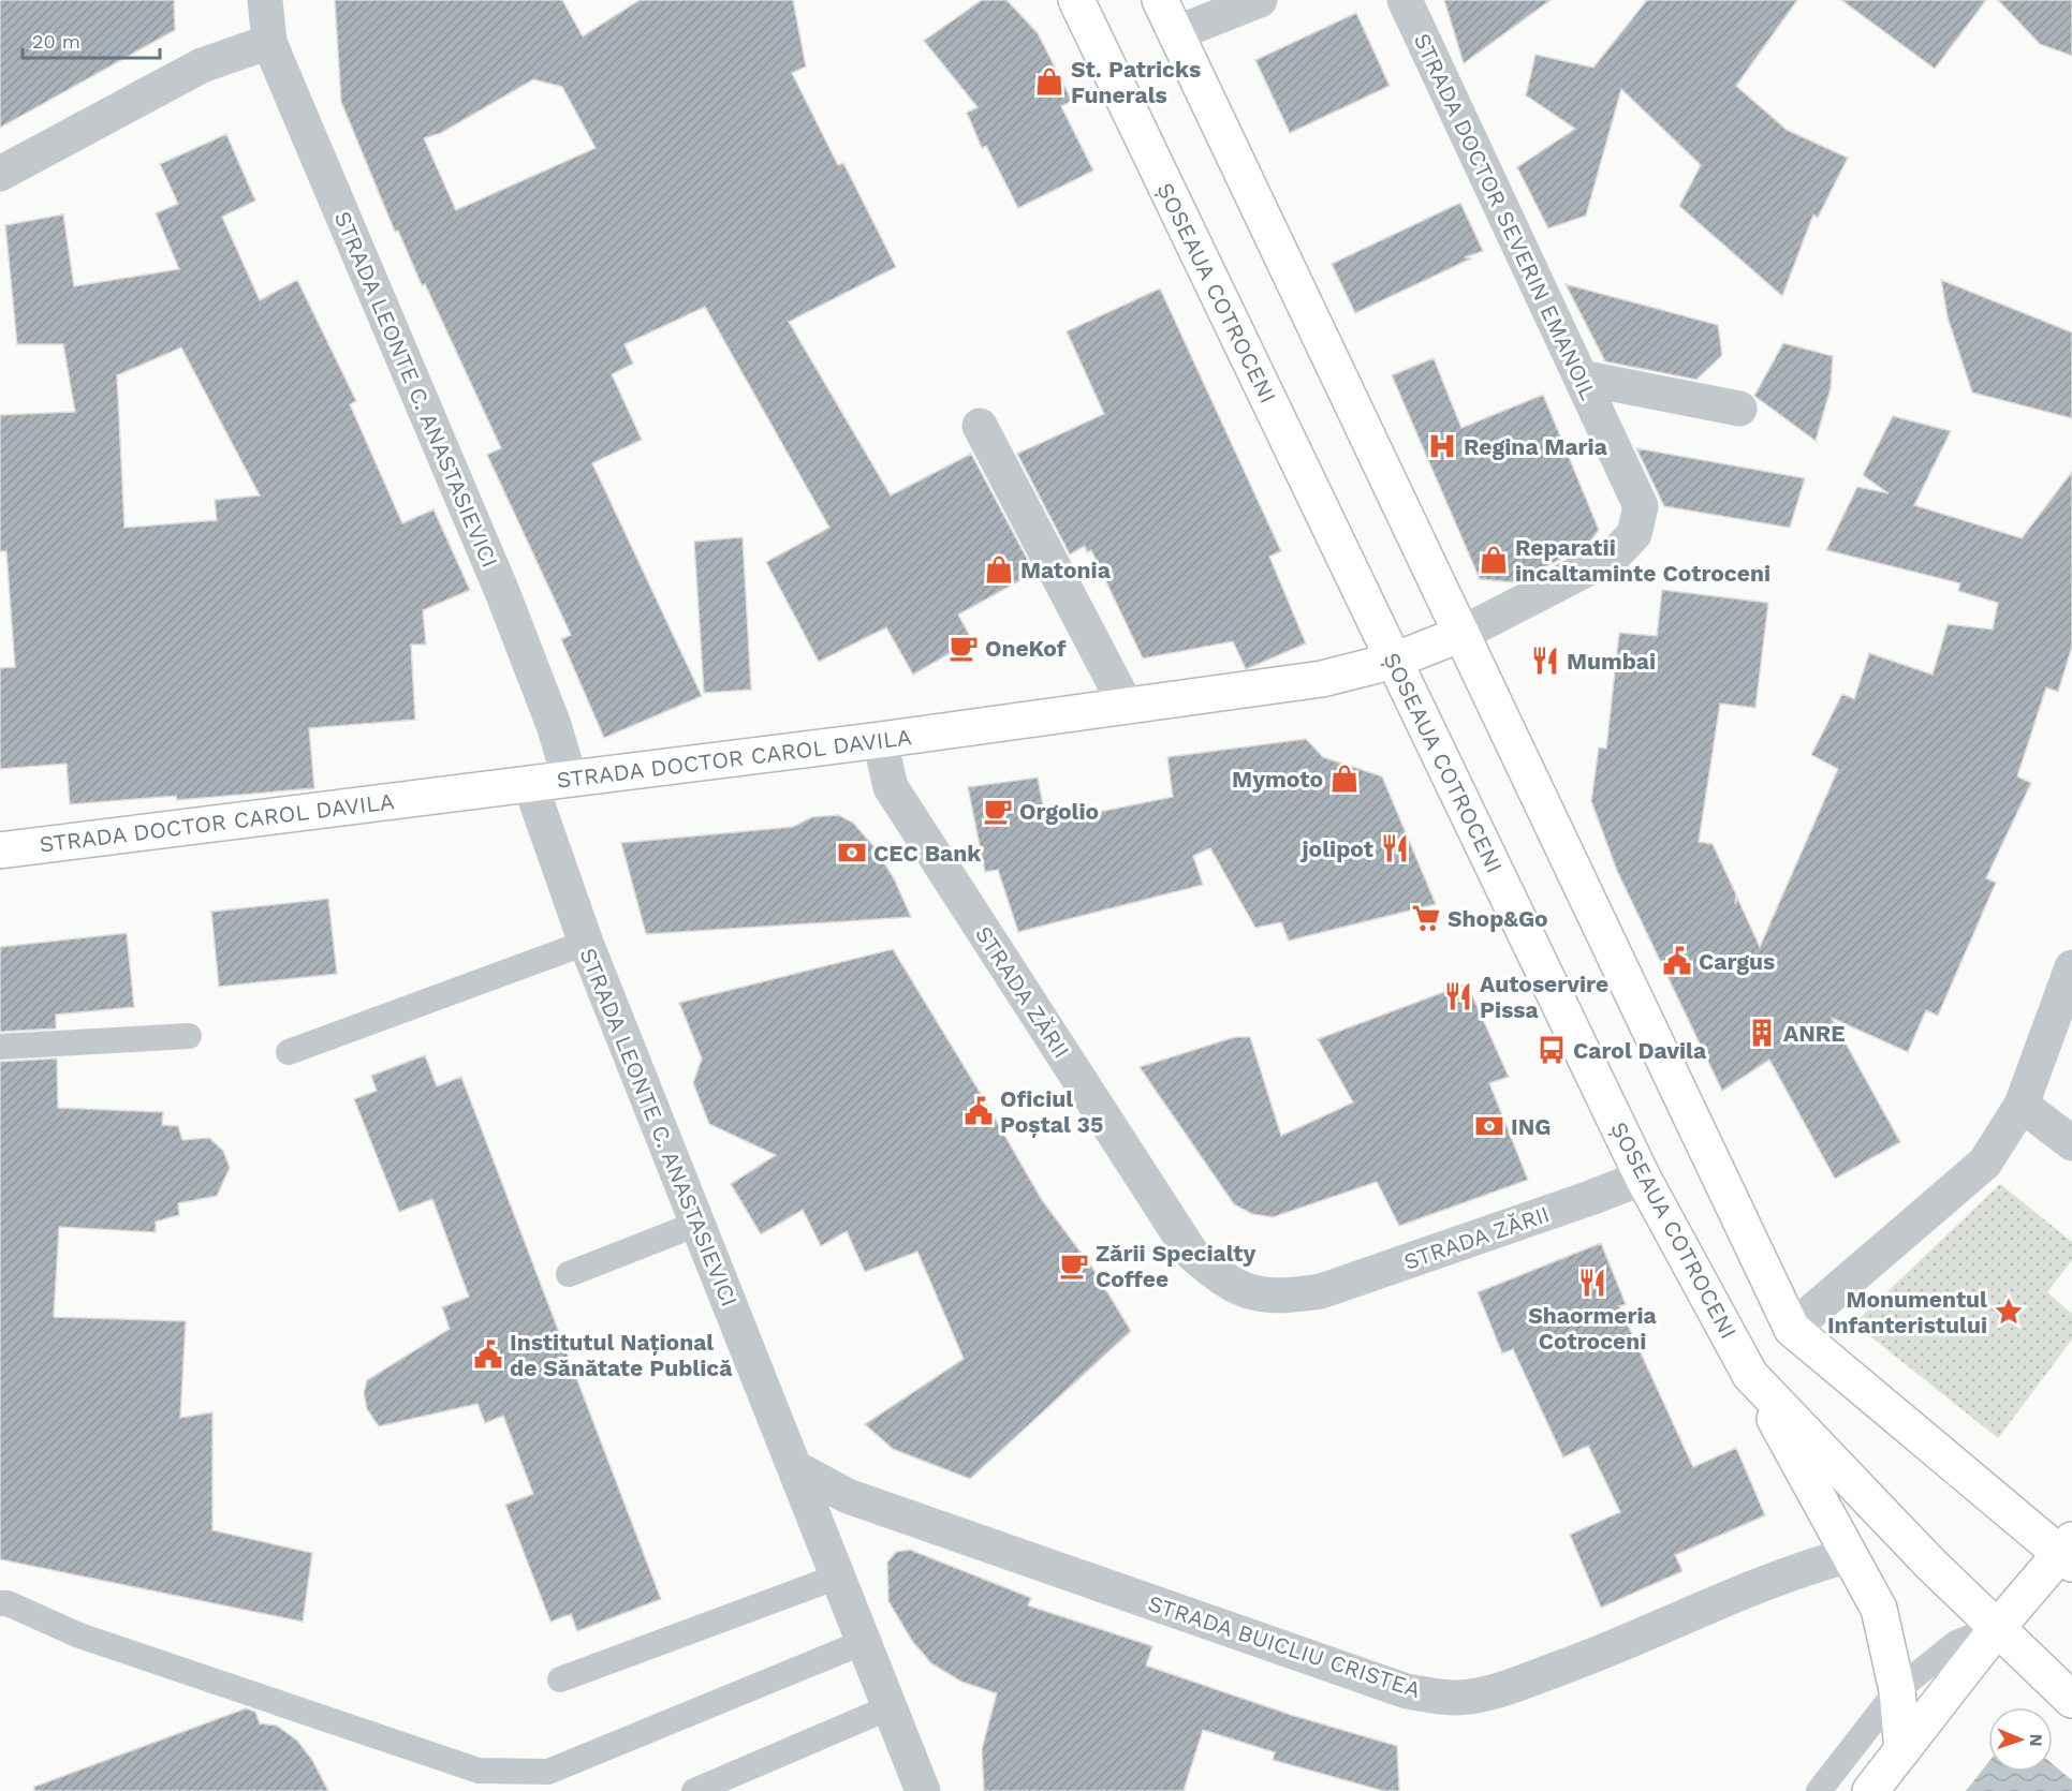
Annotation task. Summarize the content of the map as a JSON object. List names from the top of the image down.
{
  "streets": {
    "main road": ["ȘOSEAUA COTROCENI", "STRADA DOCTOR CAROL DAVILA"],
    "street": [
      "STRADA DOCTOR SEVERIN EMANOIL",
      "STRADA LEONTE C. ANASTASIEVICI",
      "STRADA ZĂRII",
      "STRADA BUICLIU CRISTEA"
    ]
  },
  "crossings": [
    ["STRADA DOCTOR SEVERIN EMANOIL", "STRADA DOCTOR CAROL DAVILA"],
    ["ȘOSEAUA COTROCENI", "STRADA DOCTOR CAROL DAVILA"],
    ["ȘOSEAUA COTROCENI", "STRADA ZĂRII"],
    ["STRADA LEONTE C. ANASTASIEVICI", "STRADA DOCTOR CAROL DAVILA"],
    ["STRADA LEONTE C. ANASTASIEVICI", "STRADA BUICLIU CRISTEA"],
    ["STRADA DOCTOR CAROL DAVILA", "STRADA ZĂRII"]
  ],
  "places": {
    "shop": [
      "St. Patricks Funerals",
      "Reparatii incaltaminte Cotroceni",
      "Matonia",
      "Mymoto"
    ],
    "hospital": ["Regina Maria"],
    "cafe": ["OneKof", "Orgolio", "Zării Specialty Coffee"],
    "restaurant": [
      "Mumbai",
      "jolipot",
      "Autoservire Pissa",
      "Shaormeria Cotroceni"
    ],
    "bank": ["CEC Bank", "ING"],
    "supermarket": ["Shop&Go"],
    "public building": ["Cargus", "Oficiul Poștal 35", "Institutul Național de Sănătate Publică"],
    "building": ["ANRE"],
    "bus stop": ["Carol Davila"],
    "place": ["Monumentul Infanteristului"]
  },
  "scale_bar": "20 m",
  "north": "right"
}
